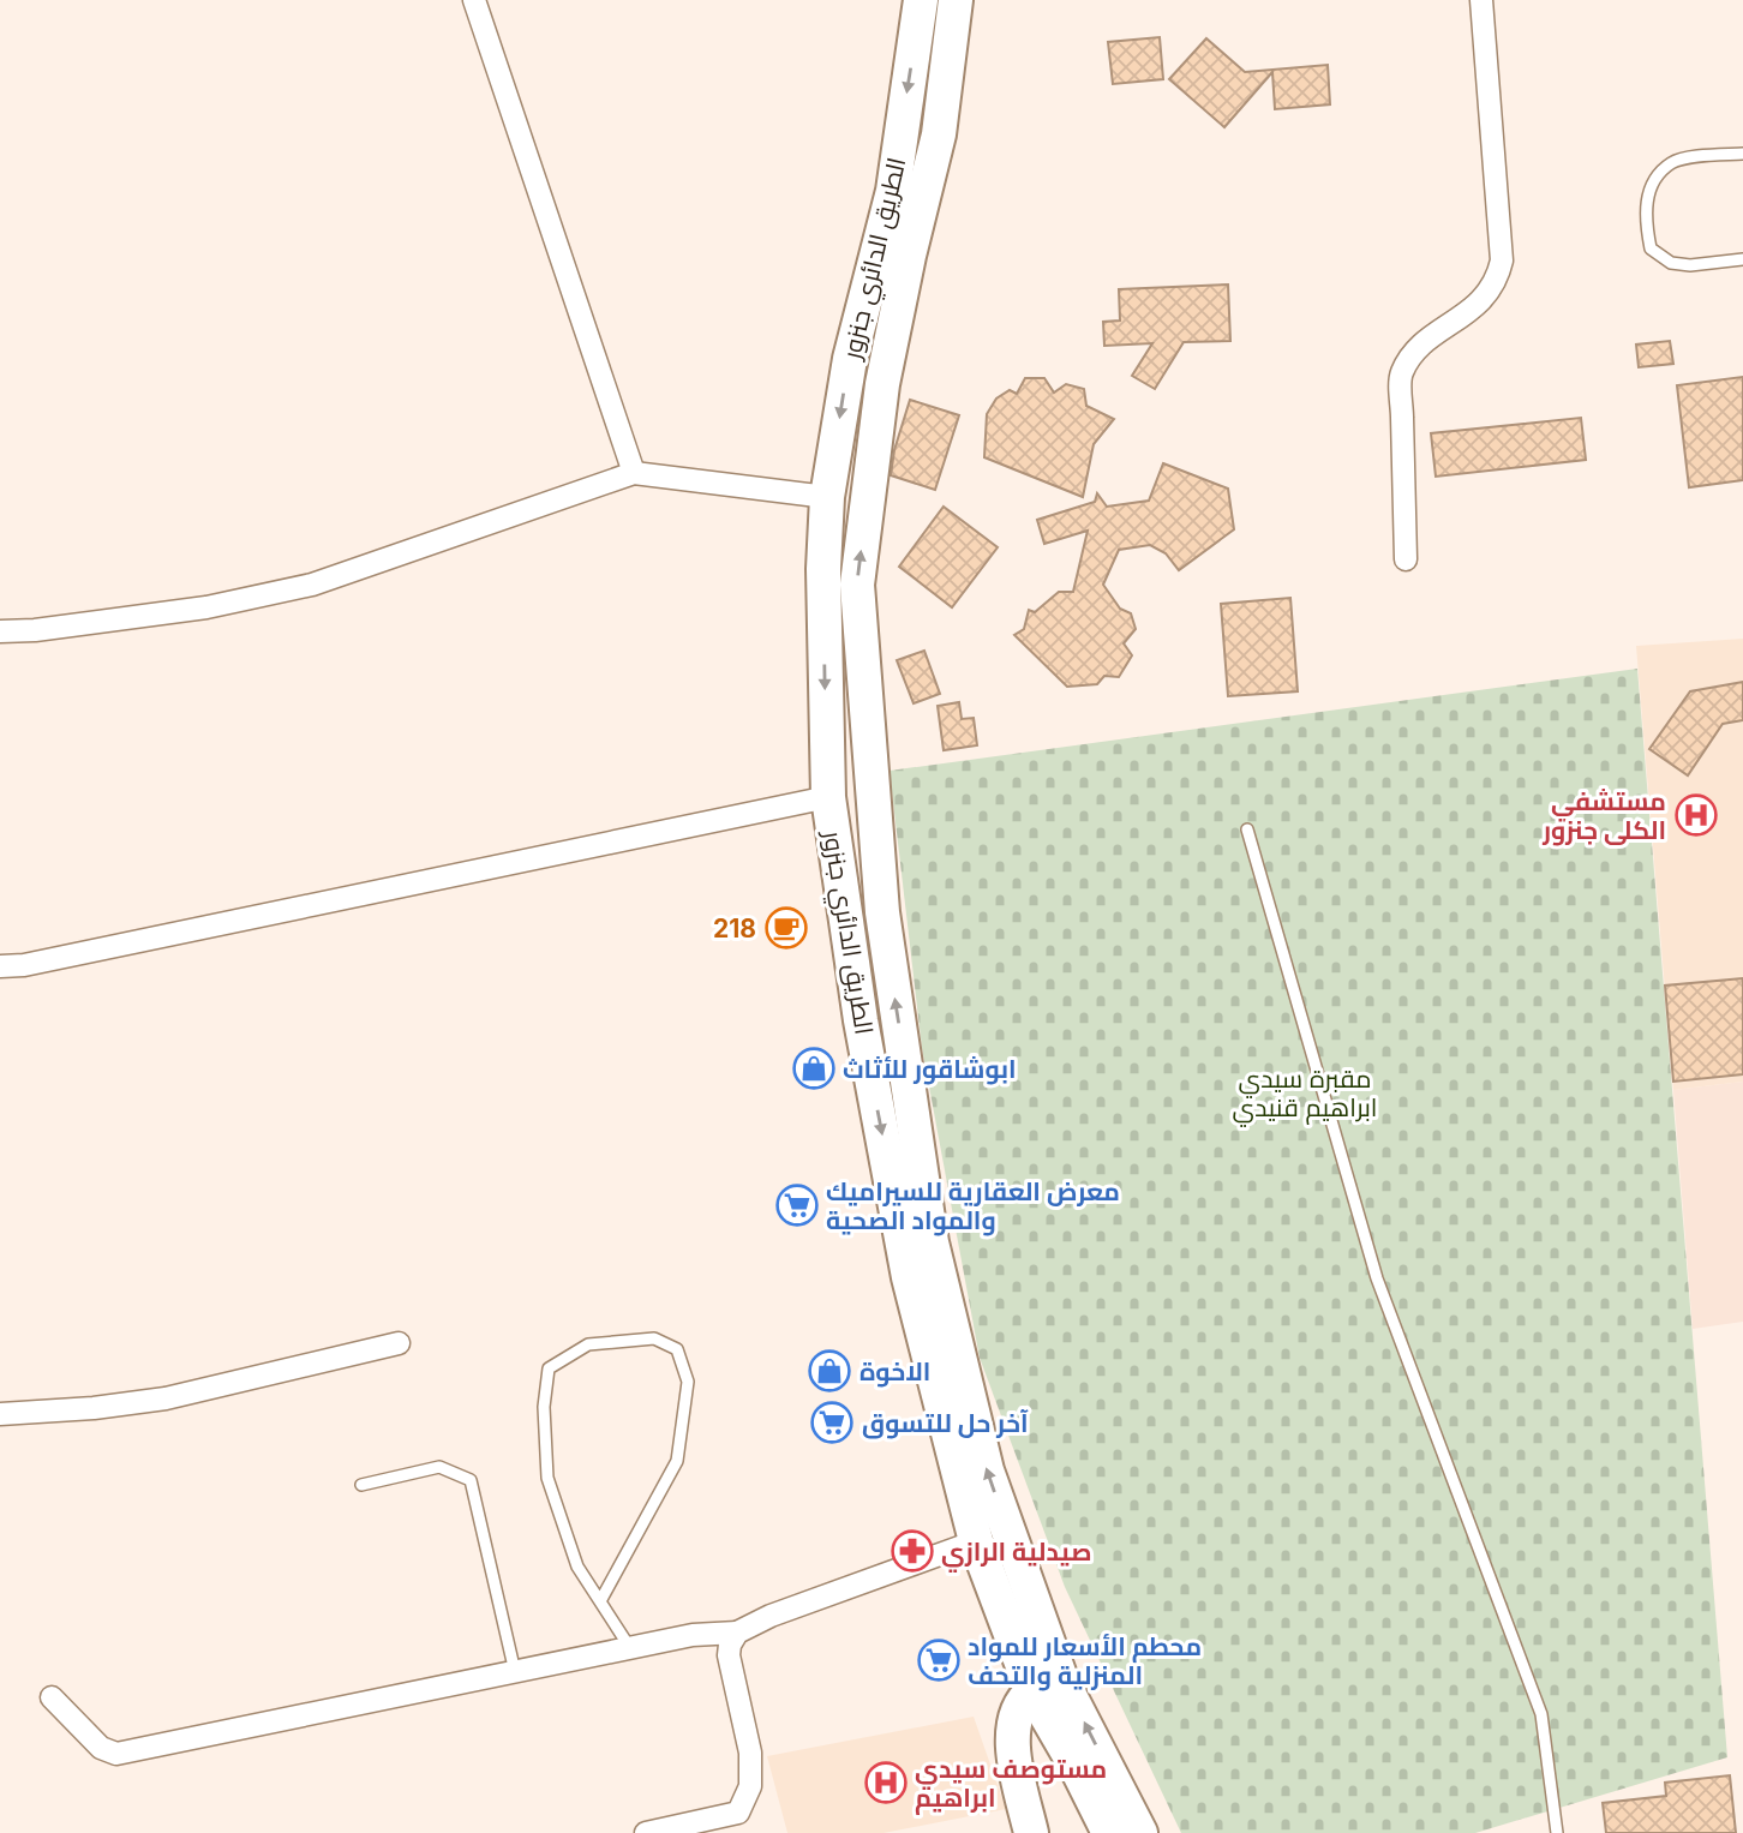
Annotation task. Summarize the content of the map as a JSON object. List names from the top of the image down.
{
  "streets": {
    "main road": ["الطريق الدائري جنزور"]
  },
  "parks": ["مقبرة سيدي ابراهيم قنيدي"],
  "places": {
    "hospital": ["مستشفي الكلى جنزور", "مستوصف سيدي ابراهيم"],
    "cafe": ["218"],
    "shop": ["ابوشاقور للأثاث", "الاخوة"],
    "supermarket": ["معرض العقارية للسيراميك والمواد الصحية", "آخر حل للتسوق", "محطم الأسعار للمواد المنزلية والتحف"],
    "pharmacy": ["صيدلية الرازي"]
  }
}
